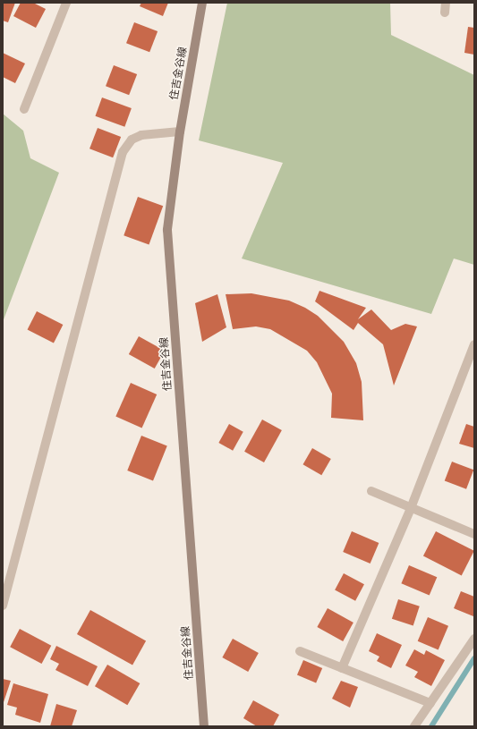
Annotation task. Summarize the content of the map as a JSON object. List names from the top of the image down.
{
  "streets": {
    "main road": ["住吉金谷線"]
  }
}
